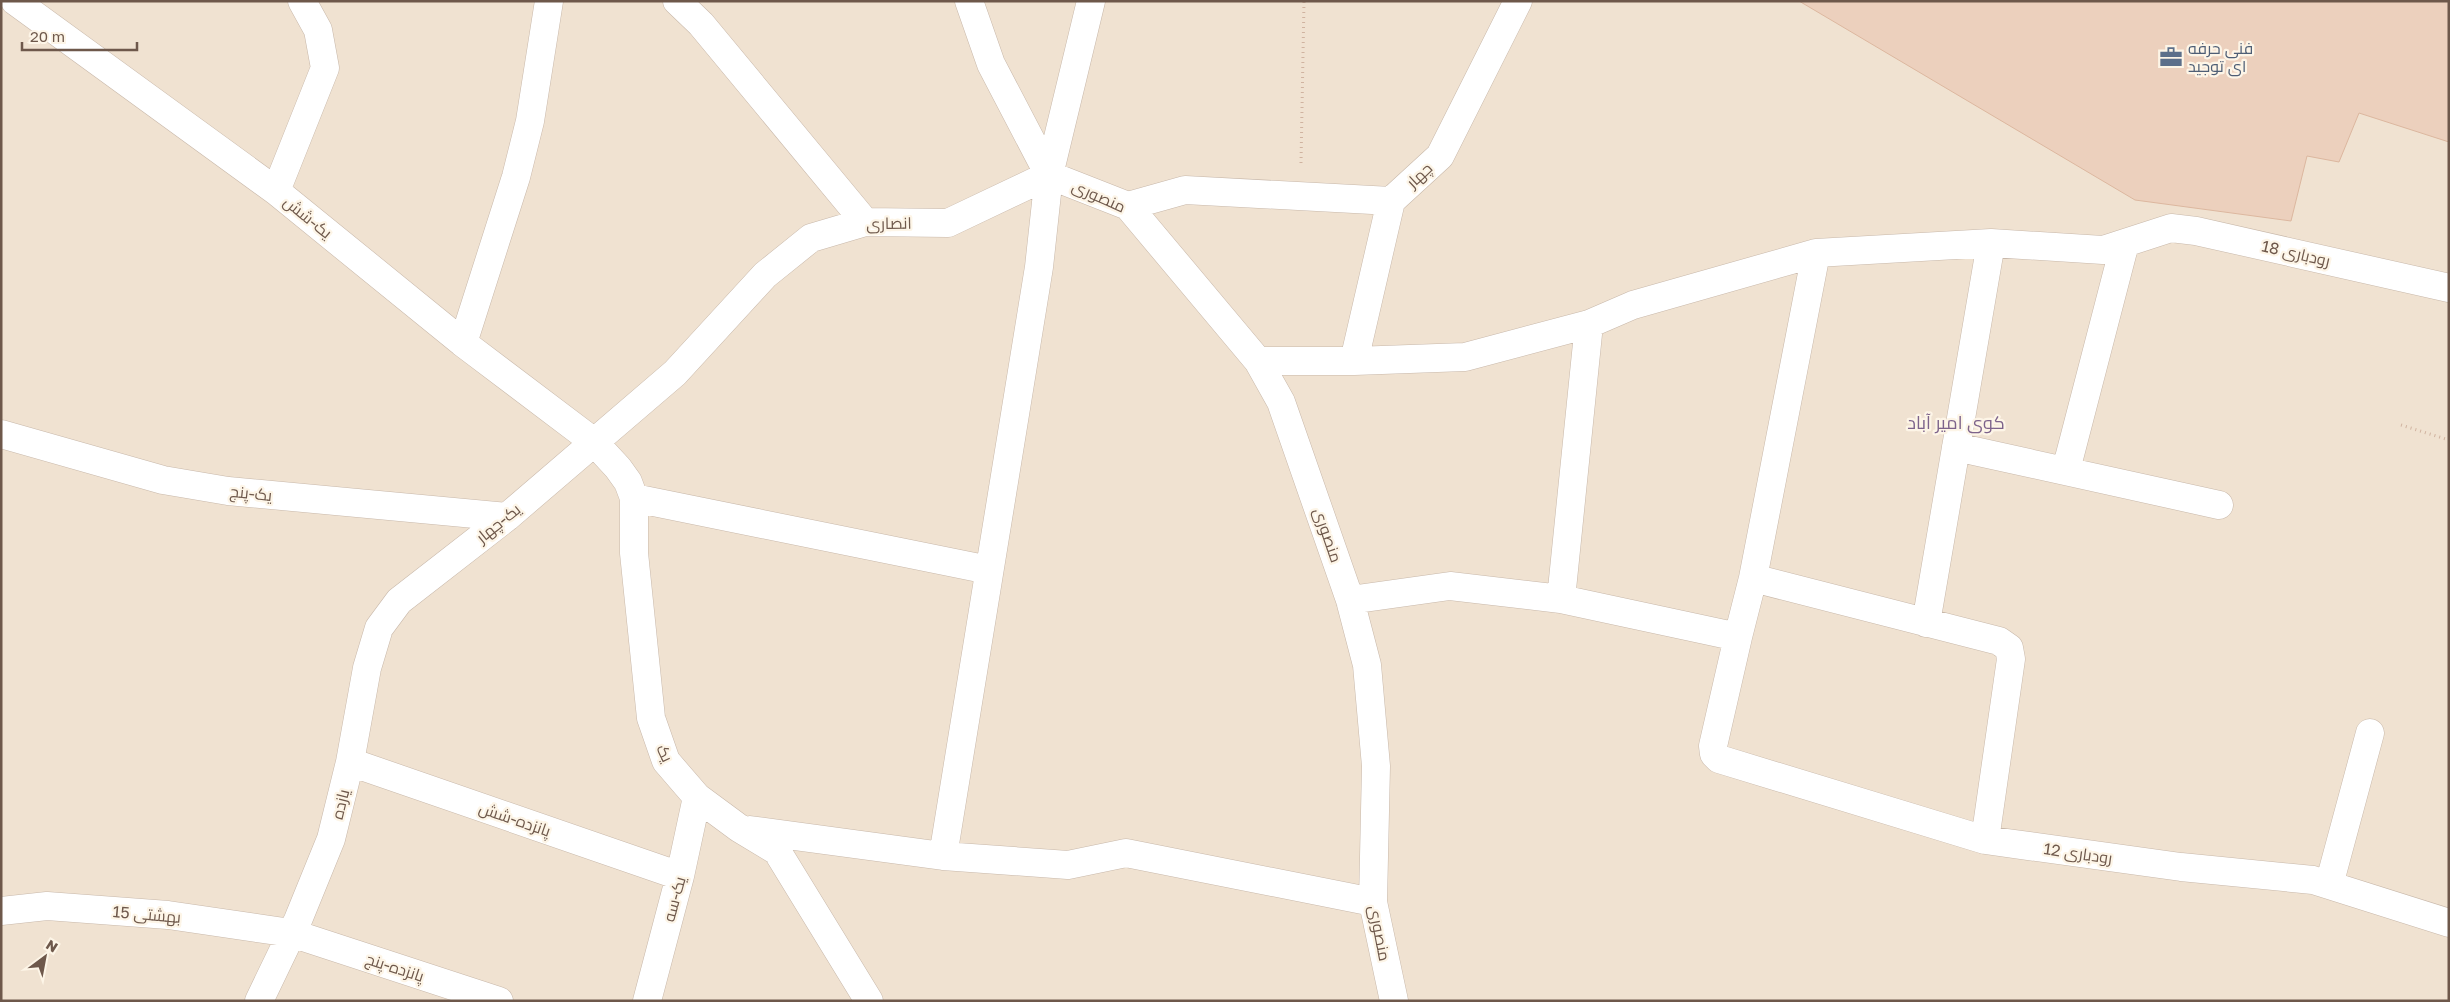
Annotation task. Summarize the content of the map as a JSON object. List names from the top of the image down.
{
  "streets": {
    "street": [
      "چهار",
      "منصوری",
      "یک-شش",
      "انصاری",
      "رودباری 18",
      "یک-پنج",
      "یک-چهار",
      "یک",
      "یازده",
      "پانزده-شش",
      "رودباری 12",
      "یک-سه",
      "بهشتی 15",
      "پانزده-پنج"
    ]
  },
  "crossings": [
    ["چهار", "رودباری 18"],
    ["منصوری", "انصاری"],
    ["منصوری", "رودباری 18"],
    ["یک-شش", "انصاری"],
    ["یک-شش", "یک-چهار"],
    ["یک-شش", "یک"],
    ["انصاری", "یک-چهار"],
    ["انصاری", "یک"],
    ["یک-پنج", "یک-چهار"],
    ["یک-چهار", "یک"],
    ["یک-چهار", "یازده"],
    ["یک", "یک-سه"],
    ["یازده", "پانزده-شش"],
    ["یازده", "بهشتی 15"],
    ["یازده", "پانزده-پنج"],
    ["پانزده-شش", "یک-سه"],
    ["بهشتی 15", "پانزده-پنج"]
  ],
  "districts": ["کوی امیر آباد"],
  "places": {
    "office": ["فنی حرفه ای توجید"]
  },
  "scale_bar": "20 m",
  "north": "top right"
}
